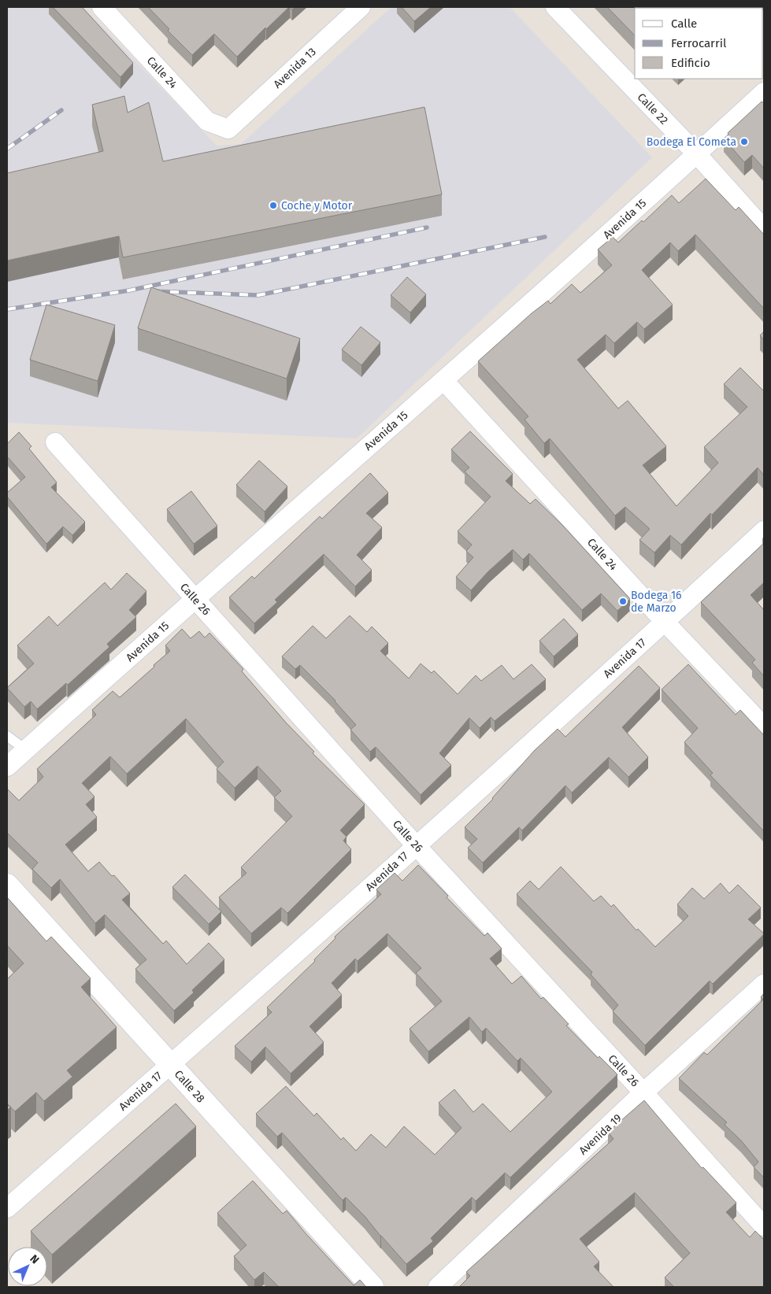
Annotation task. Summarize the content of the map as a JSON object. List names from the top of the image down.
{
  "streets": {
    "street": [
      "Avenida 13",
      "Calle 24",
      "Calle 22",
      "Avenida 15",
      "Calle 26",
      "Avenida 17",
      "Calle 28",
      "Avenida 19"
    ]
  },
  "crossings": [
    ["Avenida 13", "Calle 24"],
    ["Calle 24", "Avenida 15"],
    ["Calle 24", "Avenida 17"],
    ["Calle 22", "Avenida 15"],
    ["Avenida 15", "Calle 26"],
    ["Calle 26", "Avenida 17"],
    ["Calle 26", "Avenida 19"],
    ["Avenida 17", "Calle 28"]
  ],
  "places": ["Bodega El Cometa", "Coche y Motor", "Bodega 16 de Marzo"],
  "legend": ["Calle", "Ferrocarril", "Edificio"],
  "north": "top right"
}
